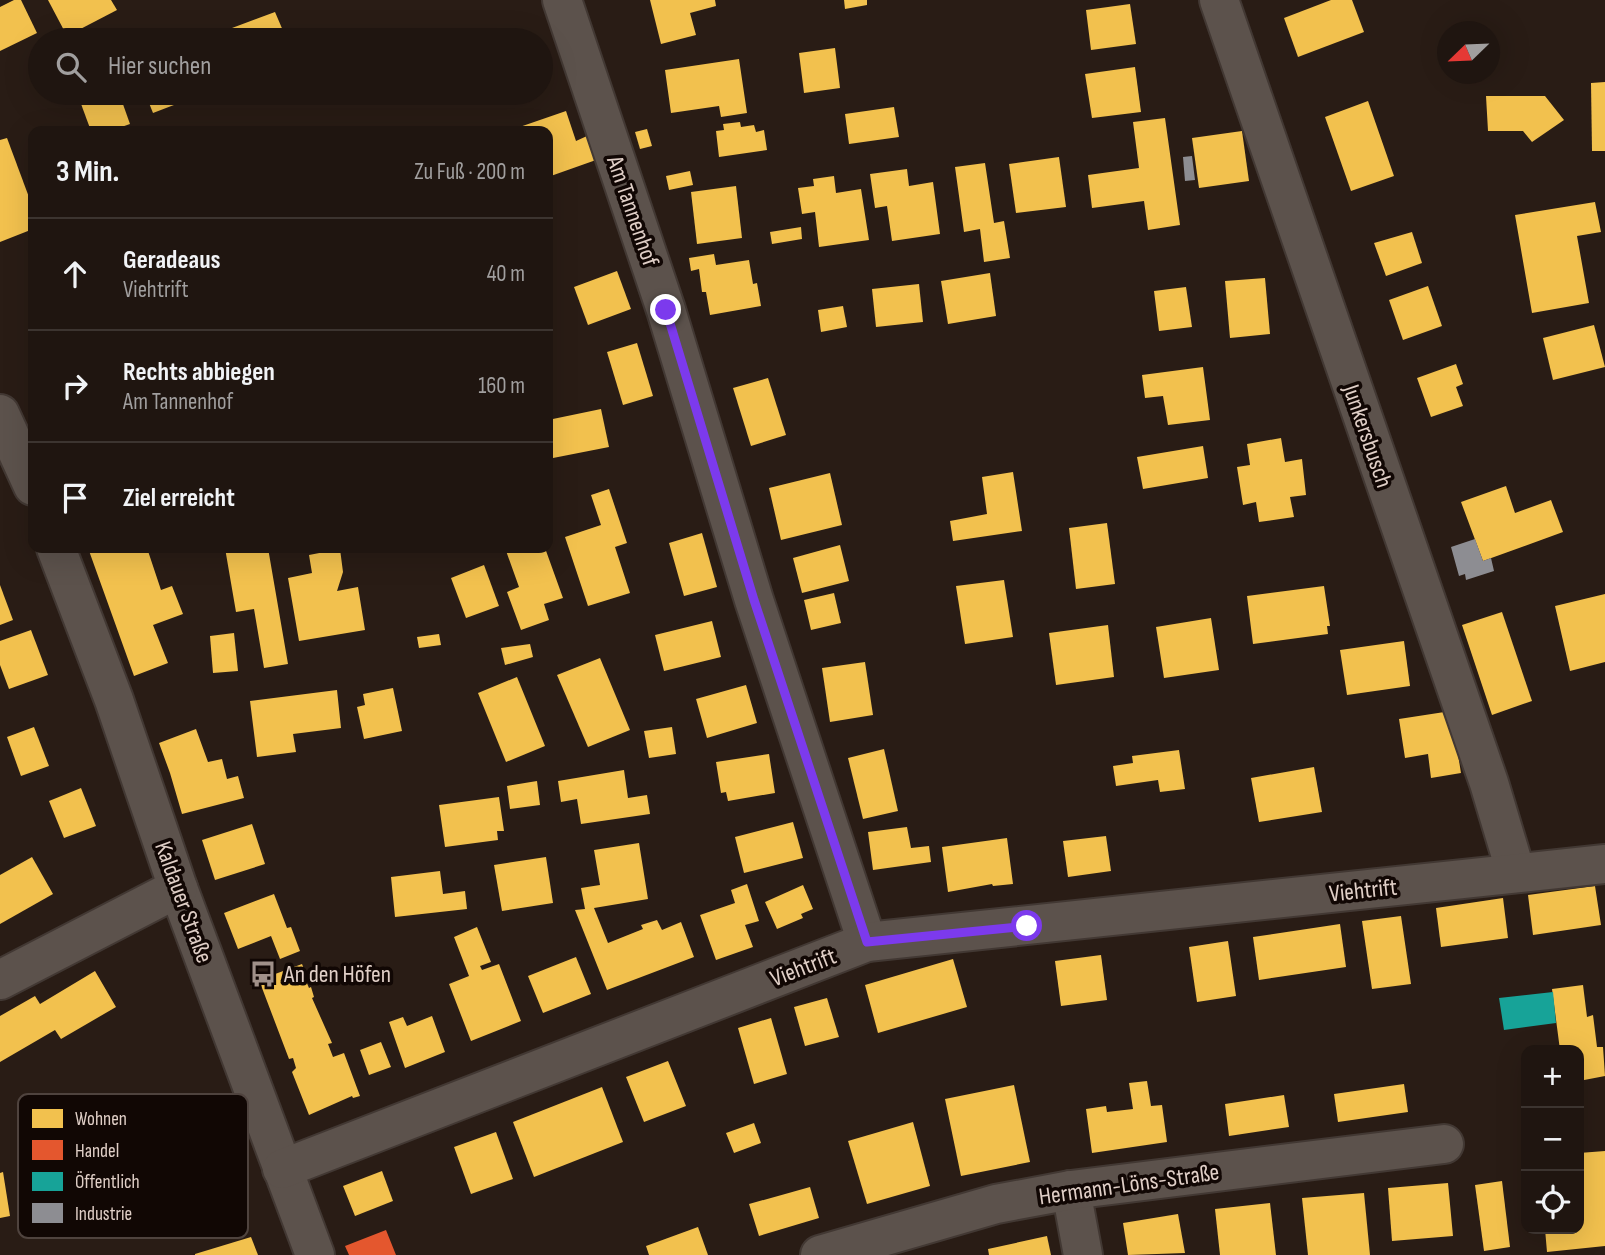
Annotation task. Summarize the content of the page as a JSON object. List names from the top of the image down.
{
  "streets": {
    "street": [
      "Am Tannenhof",
      "Junkersbusch",
      "Viehtrift",
      "Kaldauer Straße",
      "Hermann-Löns-Straße"
    ]
  },
  "crossings": [
    ["Am Tannenhof", "Viehtrift"],
    ["Junkersbusch", "Viehtrift"],
    ["Viehtrift", "Kaldauer Straße"]
  ],
  "places": {
    "bus stop": ["An den Höfen"]
  },
  "legend": [
    "Wohnen",
    "Handel",
    "Öffentlich",
    "Industrie"
  ],
  "north": "bottom left",
  "page": {
    "search": "Hier suchen",
    "heading": ["3 Min.", "Zu Fuß · 200 m"],
    "list": [
      ["Geradeaus", "Viehtrift", "40 m"],
      ["Rechts abbiegen", "Am Tannenhof", "160 m"],
      "Ziel erreicht"
    ],
    "map_buttons": ["+", "−"]
  }
}
